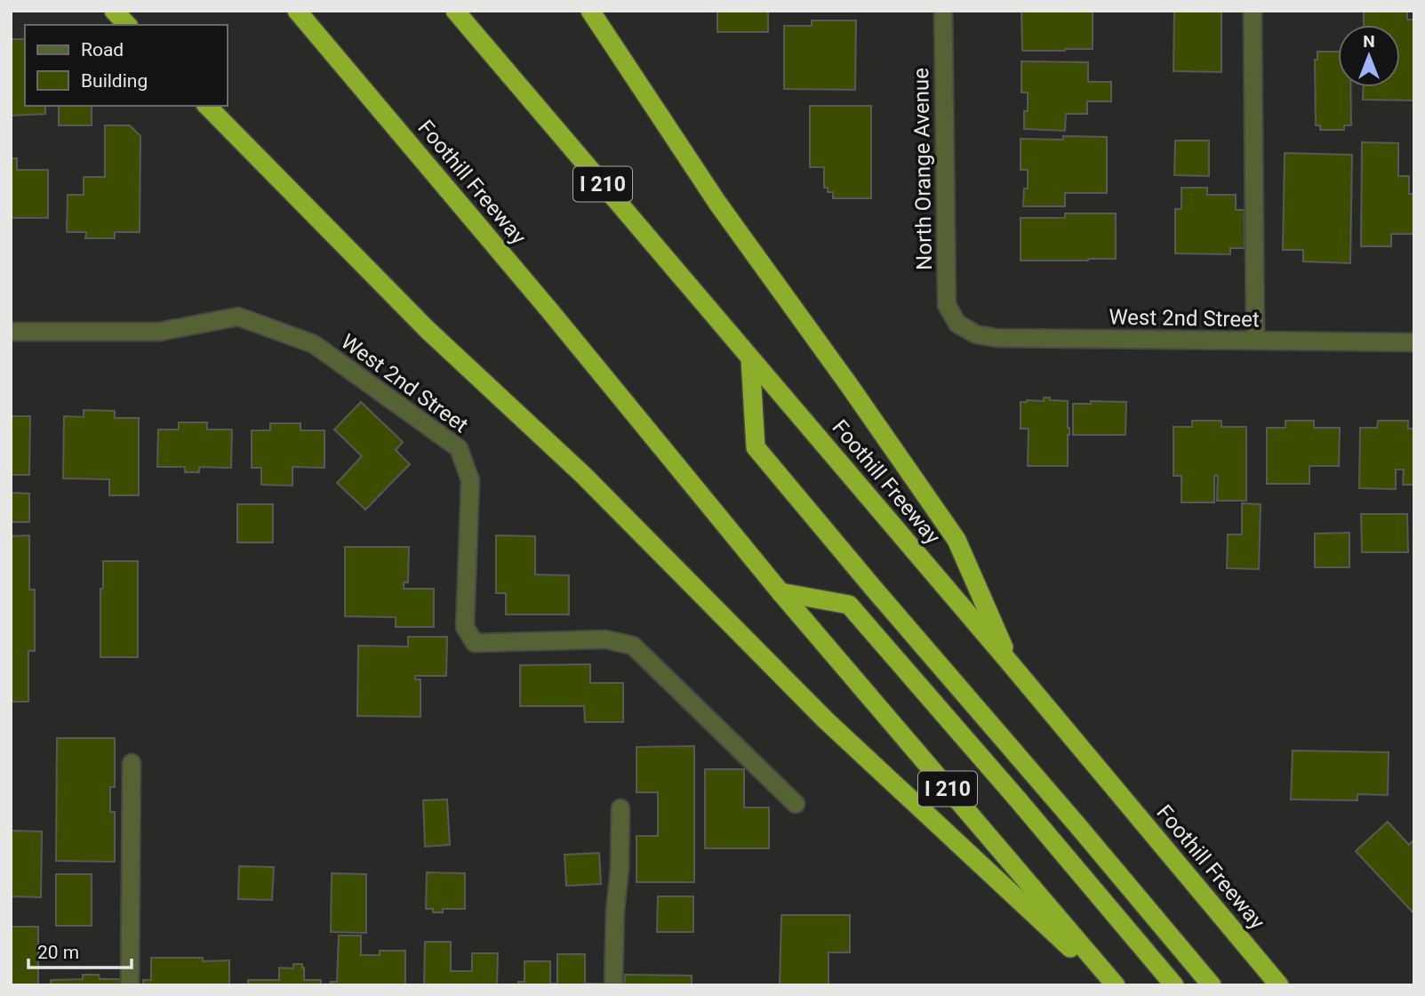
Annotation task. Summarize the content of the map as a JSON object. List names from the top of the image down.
{
  "streets": {
    "highway": ["Foothill Freeway", "I 210"],
    "street": ["North Orange Avenue", "West 2nd Street"]
  },
  "crossings": [
    ["North Orange Avenue", "West 2nd Street"]
  ],
  "legend": ["Road", "Building"],
  "scale_bar": "20 m",
  "north": "top"
}
